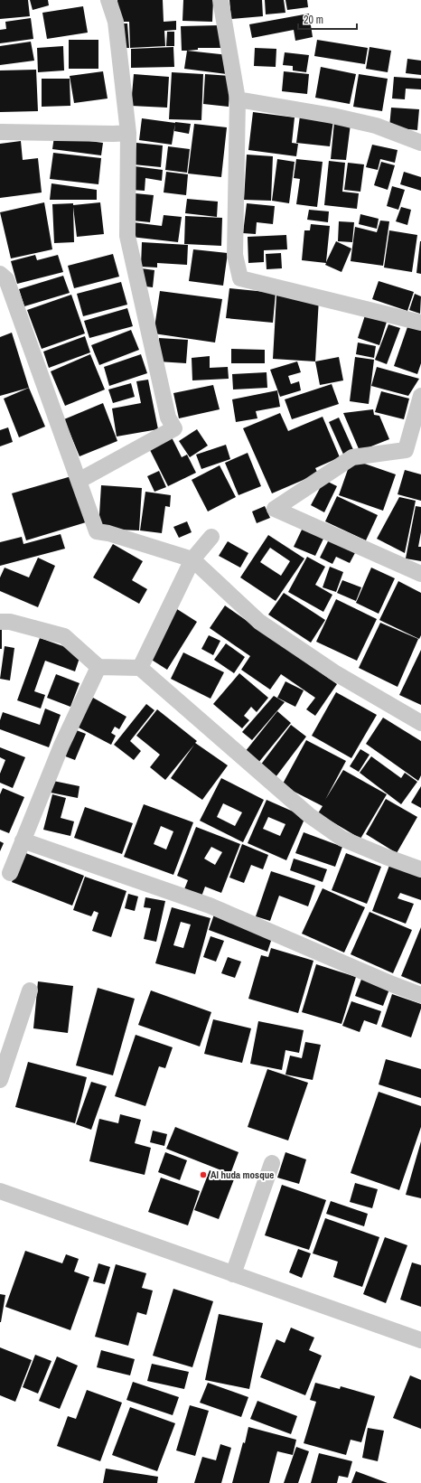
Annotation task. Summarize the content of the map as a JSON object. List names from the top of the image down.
{
  "places": ["Al huda mosque"],
  "scale_bar": "20 m"
}
